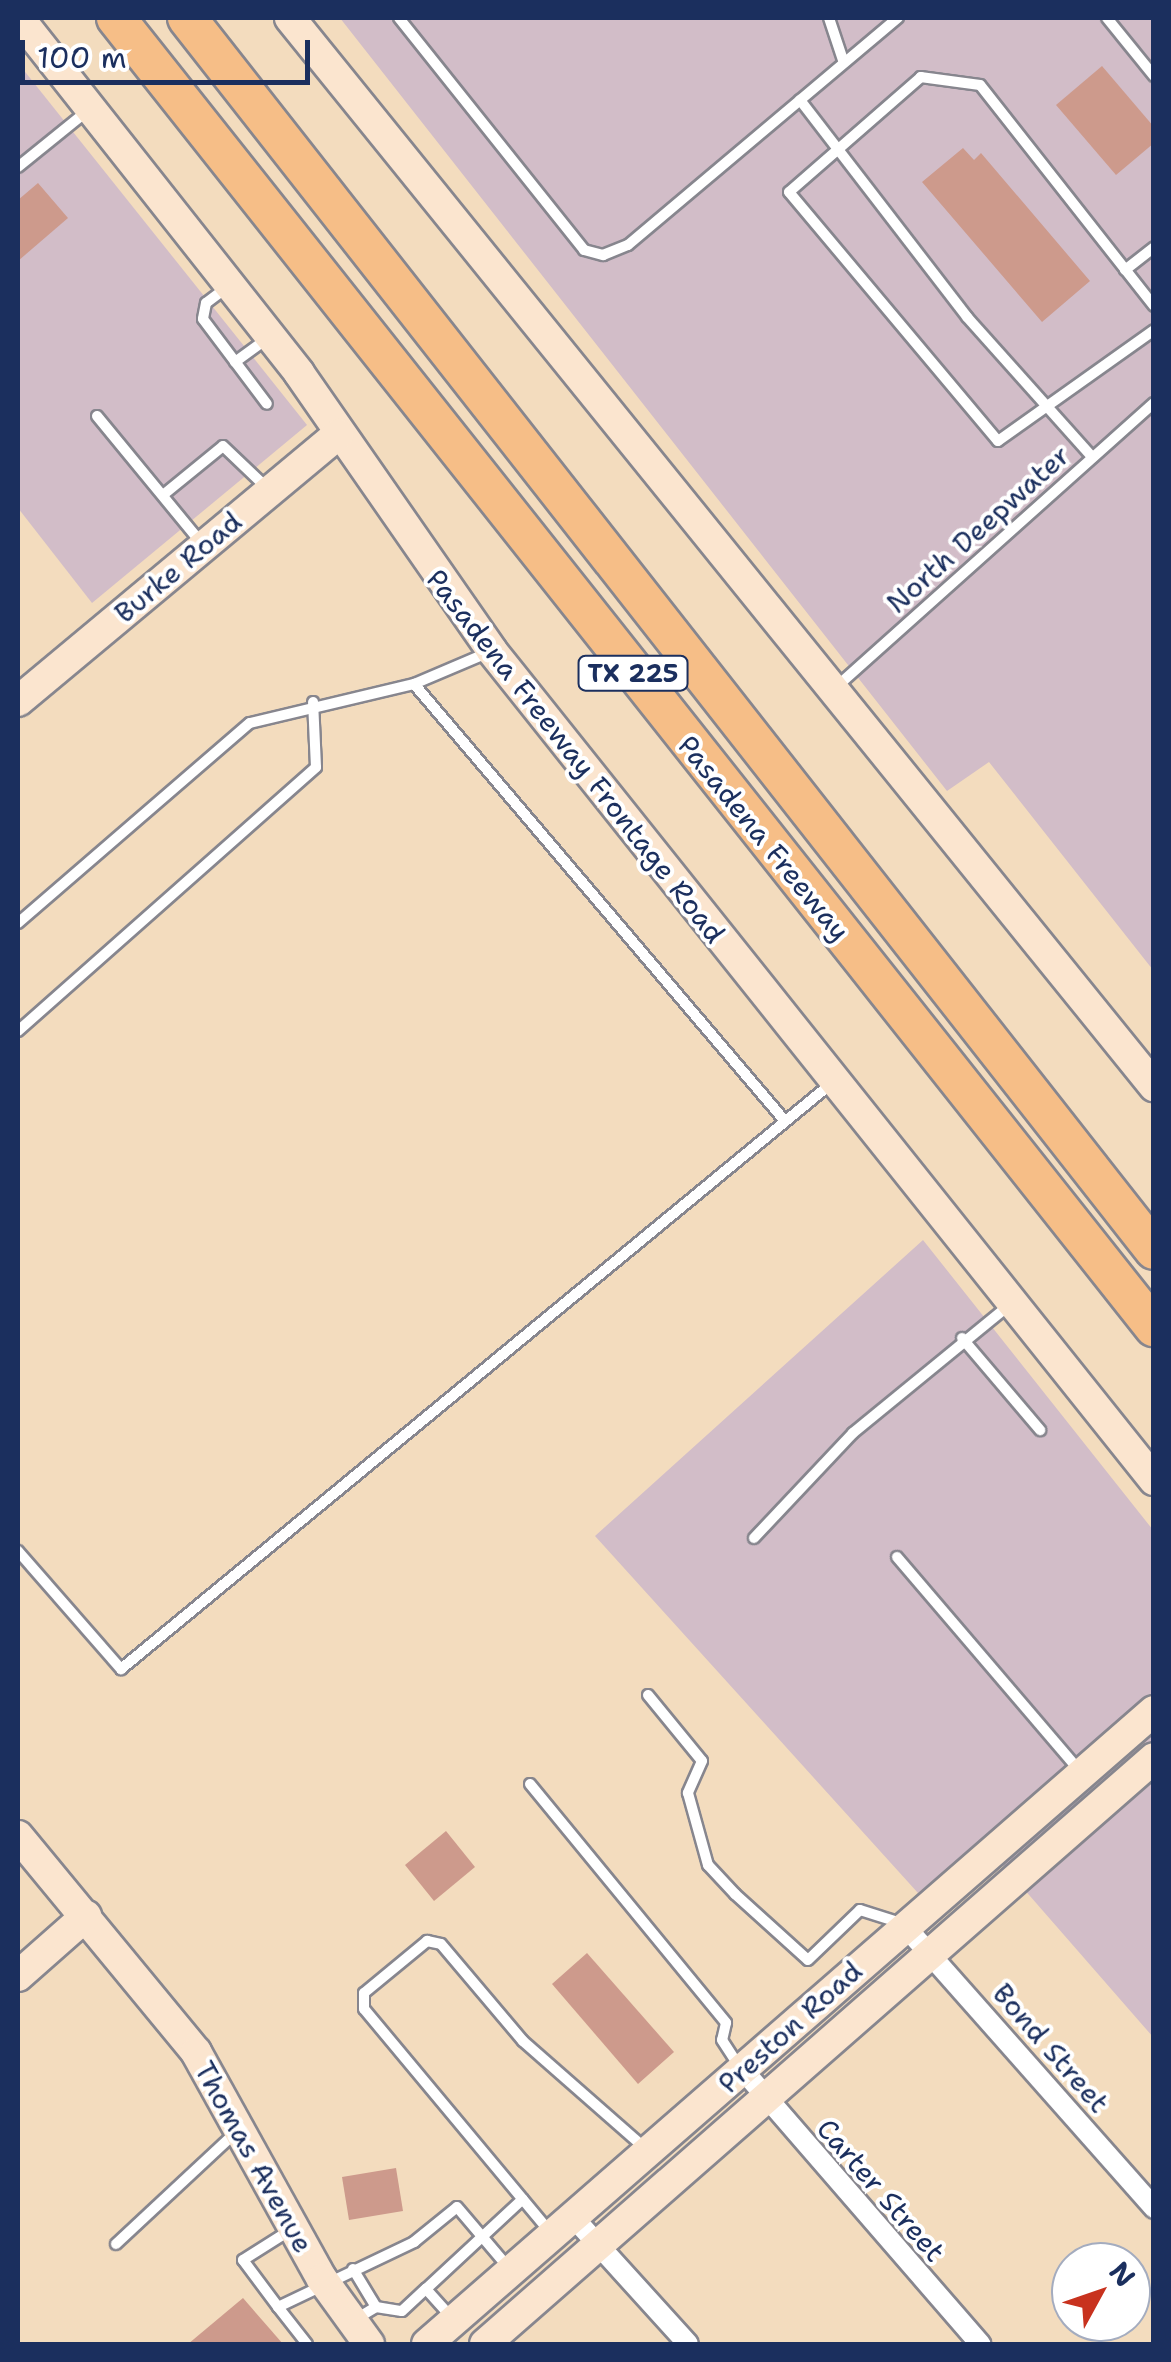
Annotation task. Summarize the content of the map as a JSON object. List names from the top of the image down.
{
  "streets": {
    "highway": ["TX 225", "Pasadena Freeway"],
    "main road": [
      "Burke Road",
      "Pasadena Freeway Frontage Road",
      "Preston Road",
      "Thomas Avenue"
    ],
    "street": ["Bond Street", "Carter Street"],
    "lane": ["North Deepwater"]
  },
  "crossings": [
    ["Burke Road", "Pasadena Freeway Frontage Road"],
    ["Preston Road", "Bond Street"],
    ["Preston Road", "Carter Street"]
  ],
  "scale_bar": "100 m",
  "north": "top right"
}
